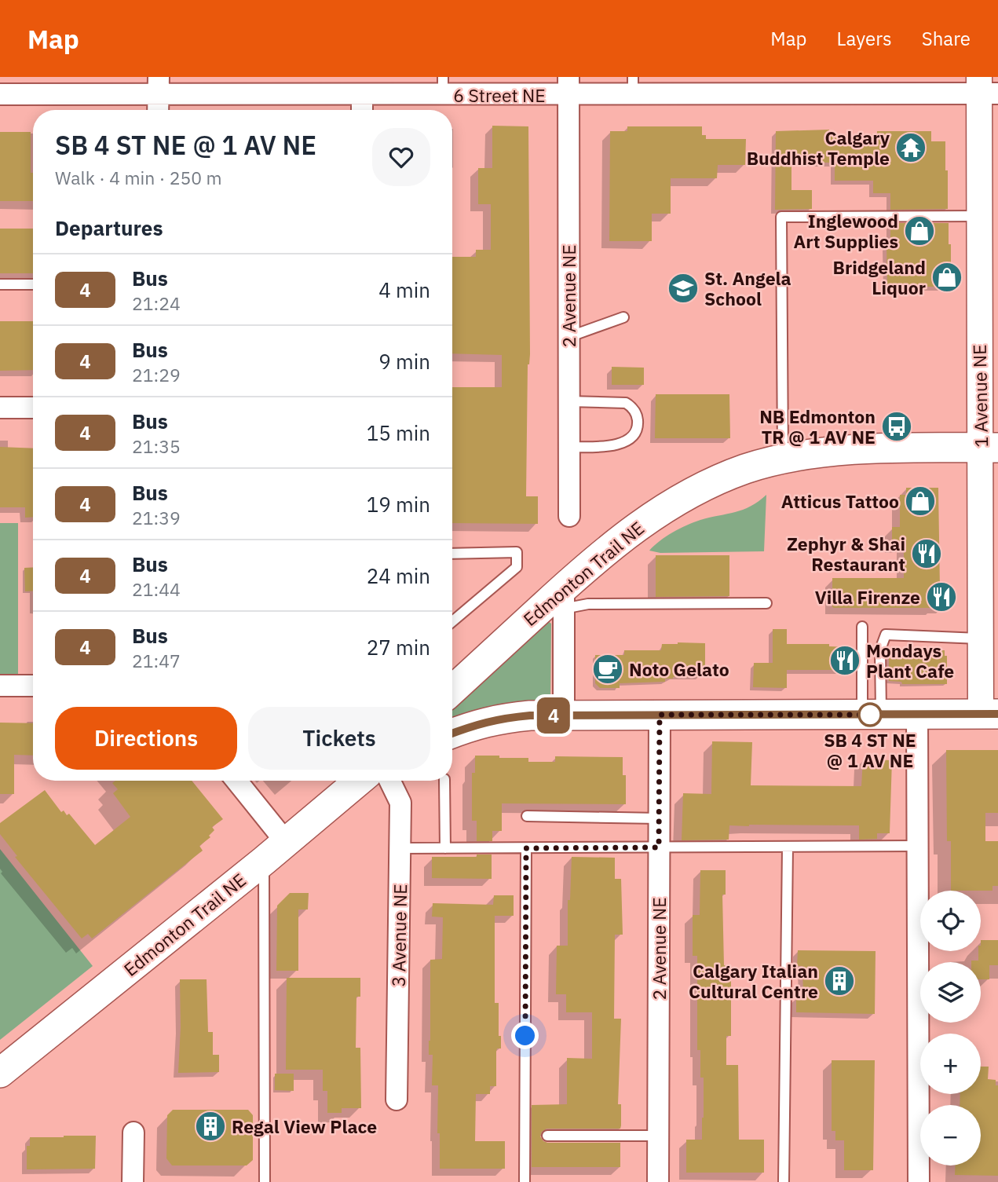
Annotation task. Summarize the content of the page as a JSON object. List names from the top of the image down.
{
  "streets": {
    "main road": ["Edmonton Trail NE"],
    "street": [
      "6 Street NE",
      "2 Avenue NE",
      "1 Avenue NE",
      "3 Avenue NE"
    ]
  },
  "crossings": [
    ["6 Street NE", "2 Avenue NE"],
    ["6 Street NE", "1 Avenue NE"],
    ["1 Avenue NE", "Edmonton Trail NE"]
  ],
  "places": {
    "temple": ["Calgary Buddhist Temple"],
    "shop": ["Inglewood Art Supplies", "Bridgeland Liquor", "Atticus Tattoo"],
    "school or university": ["St. Angela School"],
    "bus stop": ["NB Edmonton TR @ 1 AV NE"],
    "restaurant": ["Zephyr & Shai Restaurant", "Villa Firenze", "Mondays Plant Cafe"],
    "cafe": ["Noto Gelato"],
    "other": ["SB 4 ST NE @ 1 AV NE"],
    "building": ["Calgary Italian Cultural Centre", "Regal View Place"]
  },
  "lines": ["bus line 4"],
  "page": {
    "header": "Map",
    "nav": ["Map", "Layers", "Share"],
    "on_map": "4",
    "heading": [
      ["SB 4 ST NE @ 1 AV NE", "Walk · 4 min · 250 m"],
      "Departures"
    ],
    "list": [
      {
        "mark": "4",
        "name": "Bus",
        "note": "21:24",
        "value": "4 min"
      },
      {
        "mark": "4",
        "name": "Bus",
        "note": "21:29",
        "value": "9 min"
      },
      {
        "mark": "4",
        "name": "Bus",
        "note": "21:35",
        "value": "15 min"
      },
      {
        "mark": "4",
        "name": "Bus",
        "note": "21:39",
        "value": "19 min"
      },
      {
        "mark": "4",
        "name": "Bus",
        "note": "21:44",
        "value": "24 min"
      },
      {
        "mark": "4",
        "name": "Bus",
        "note": "21:47",
        "value": "27 min"
      }
    ],
    "buttons": ["Directions", "Tickets"],
    "map_buttons": ["+", "−"]
  }
}
